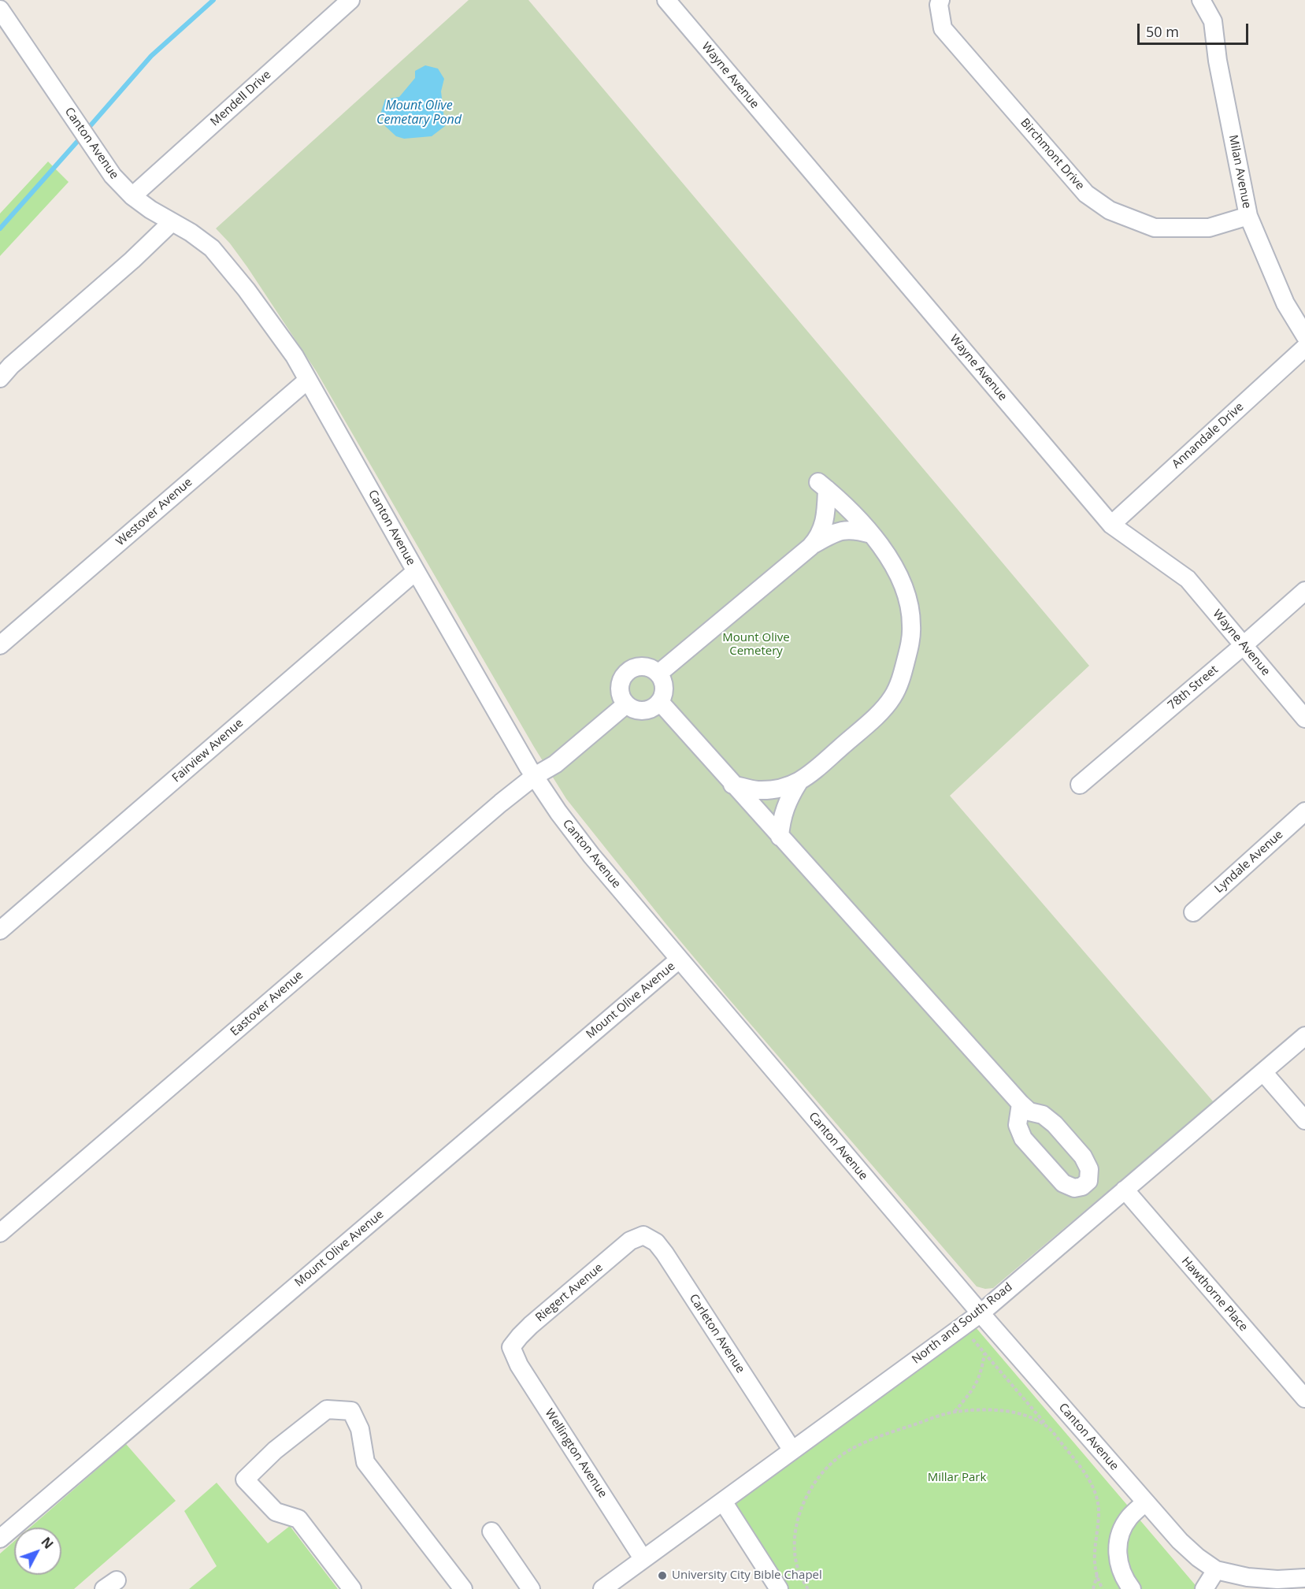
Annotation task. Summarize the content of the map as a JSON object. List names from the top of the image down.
{
  "streets": {
    "street": [
      "Wayne Avenue",
      "Mendell Drive",
      "Canton Avenue",
      "Birchmont Drive",
      "Milan Avenue",
      "Annandale Drive",
      "Westover Avenue",
      "78th Street",
      "Fairview Avenue",
      "Lyndale Avenue",
      "Mount Olive Avenue",
      "Eastover Avenue",
      "Riegert Avenue",
      "Hawthorne Place",
      "North and South Road",
      "Carleton Avenue",
      "Wellington Avenue"
    ]
  },
  "crossings": [
    ["Wayne Avenue", "Annandale Drive"],
    ["Wayne Avenue", "78th Street"],
    ["Mendell Drive", "Canton Avenue"],
    ["Canton Avenue", "Westover Avenue"],
    ["Canton Avenue", "Fairview Avenue"],
    ["Canton Avenue", "Mount Olive Avenue"],
    ["Canton Avenue", "Eastover Avenue"],
    ["Canton Avenue", "North and South Road"],
    ["Birchmont Drive", "Milan Avenue"],
    ["Riegert Avenue", "Carleton Avenue"],
    ["Riegert Avenue", "Wellington Avenue"],
    ["Hawthorne Place", "North and South Road"],
    ["North and South Road", "Carleton Avenue"],
    ["North and South Road", "Wellington Avenue"]
  ],
  "water": ["Mount Olive Cemetary Pond"],
  "parks": ["Mount Olive Cemetery", "Millar Park"],
  "places": ["University City Bible Chapel"],
  "scale_bar": "50 m",
  "north": "top right"
}
